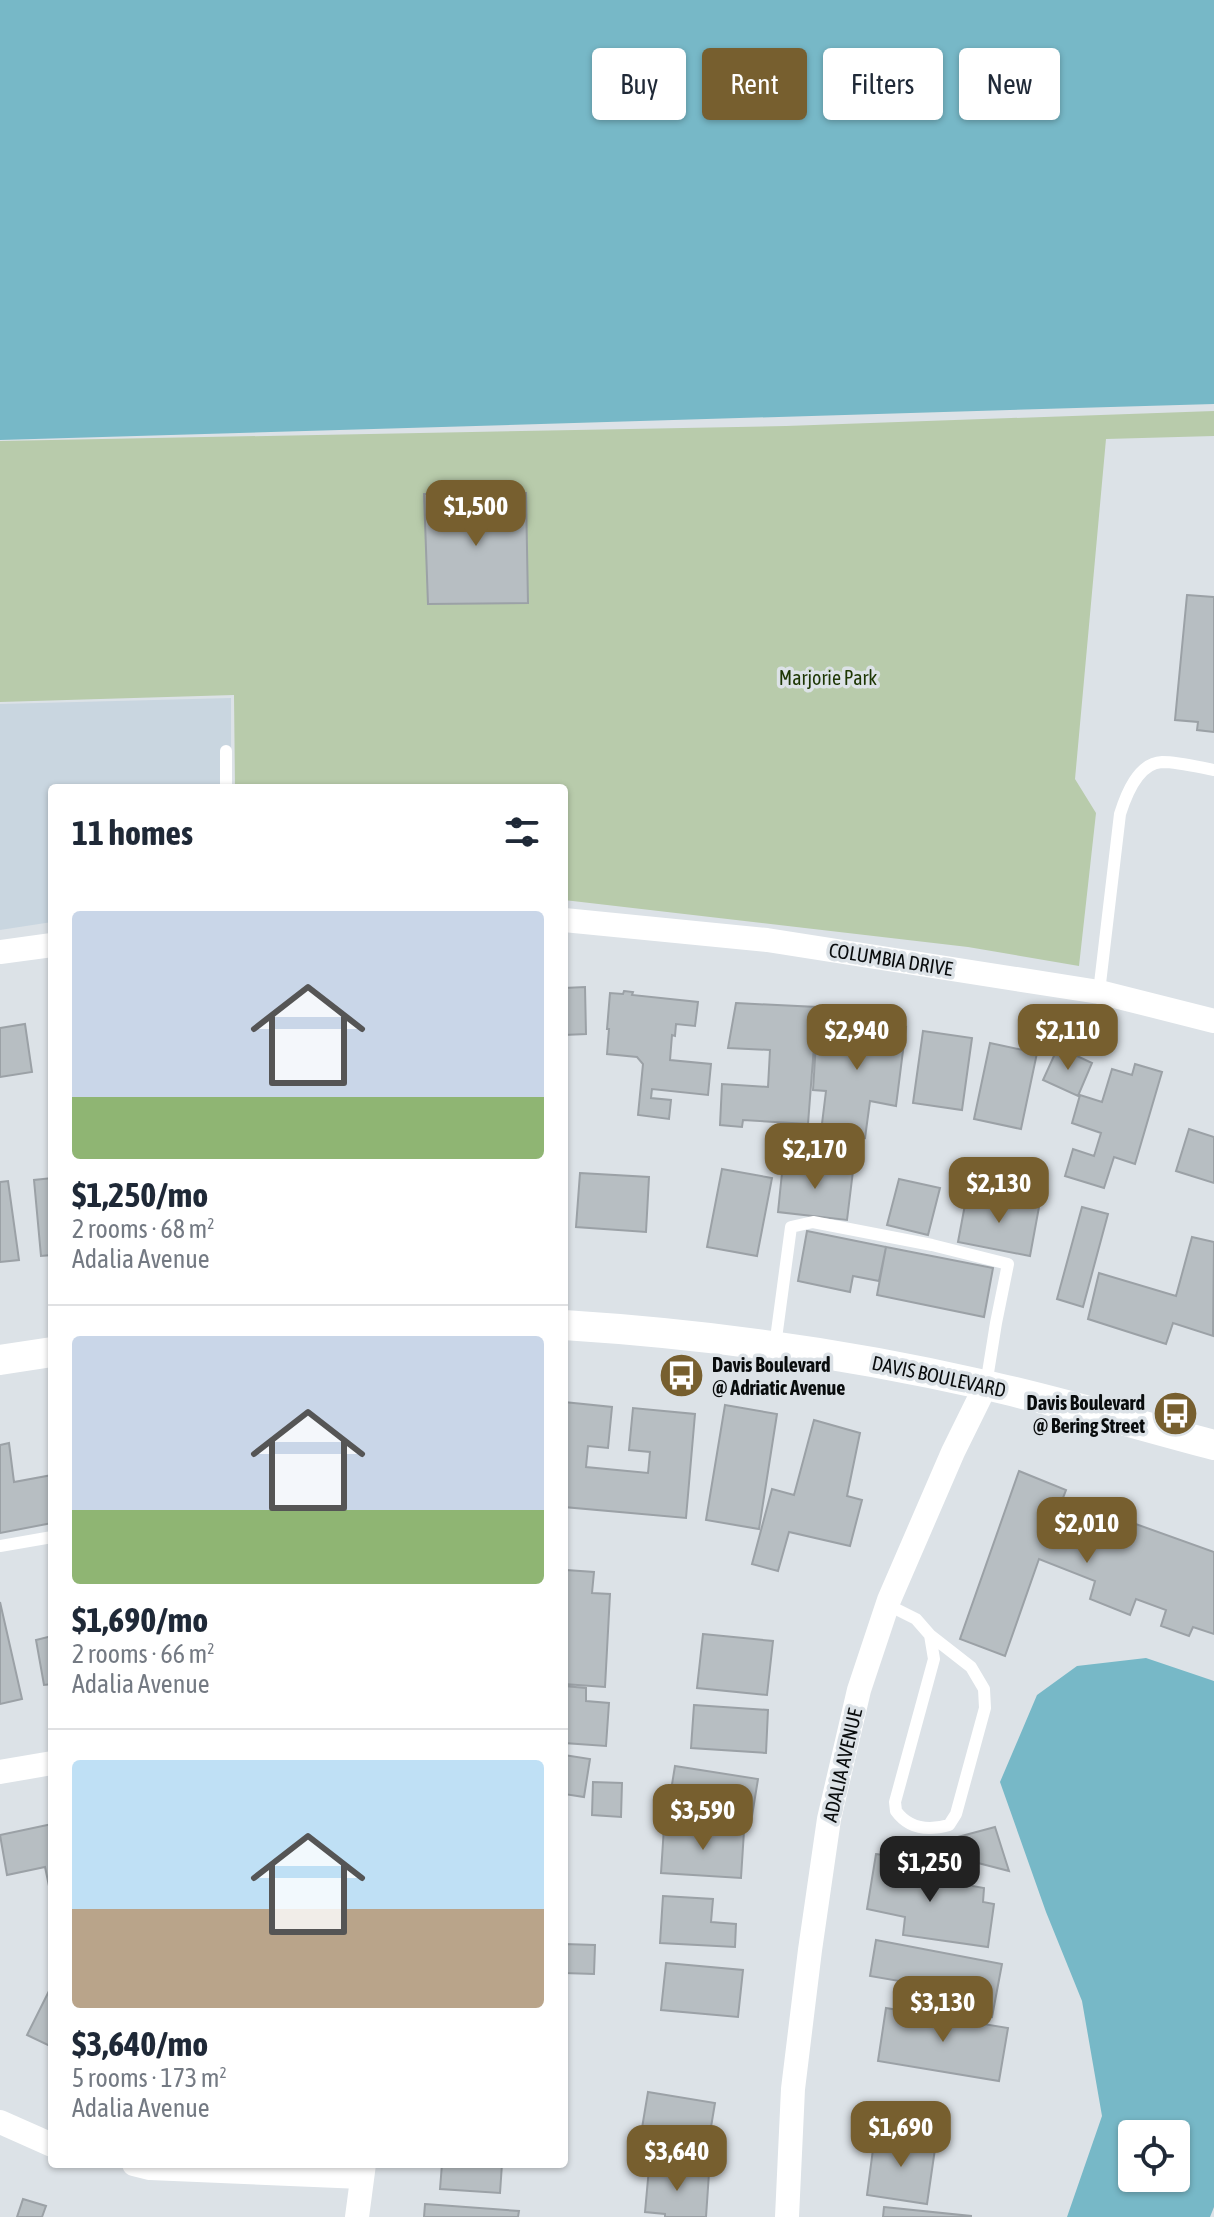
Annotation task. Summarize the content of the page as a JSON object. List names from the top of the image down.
{
  "streets": {
    "street": ["COLUMBIA DRIVE", "DAVIS BOULEVARD", "ADALIA AVENUE"]
  },
  "crossings": [
    ["DAVIS BOULEVARD", "ADALIA AVENUE"]
  ],
  "parks": ["Marjorie Park"],
  "places": {
    "bus stop": ["Davis Boulevard @ Adriatic Avenue", "Davis Boulevard @ Bering Street"]
  },
  "page": {
    "chip": [
      "Buy",
      "Rent",
      "Filters",
      "New"
    ],
    "price": [
      "$1,500",
      "$2,940",
      "$2,110",
      "$2,170",
      "$2,130",
      "$2,010",
      "$3,590",
      "$1,250",
      "$3,130",
      "$1,690",
      "$3,640"
    ],
    "heading": "11 homes",
    "list": [
      {
        "name": "$1,250/mo",
        "note": "2 rooms · 68 m² · Adalia Avenue"
      },
      {
        "name": "$1,690/mo",
        "note": "2 rooms · 66 m² · Adalia Avenue"
      },
      {
        "name": "$3,640/mo",
        "note": "5 rooms · 173 m² · Adalia Avenue"
      }
    ]
  }
}
